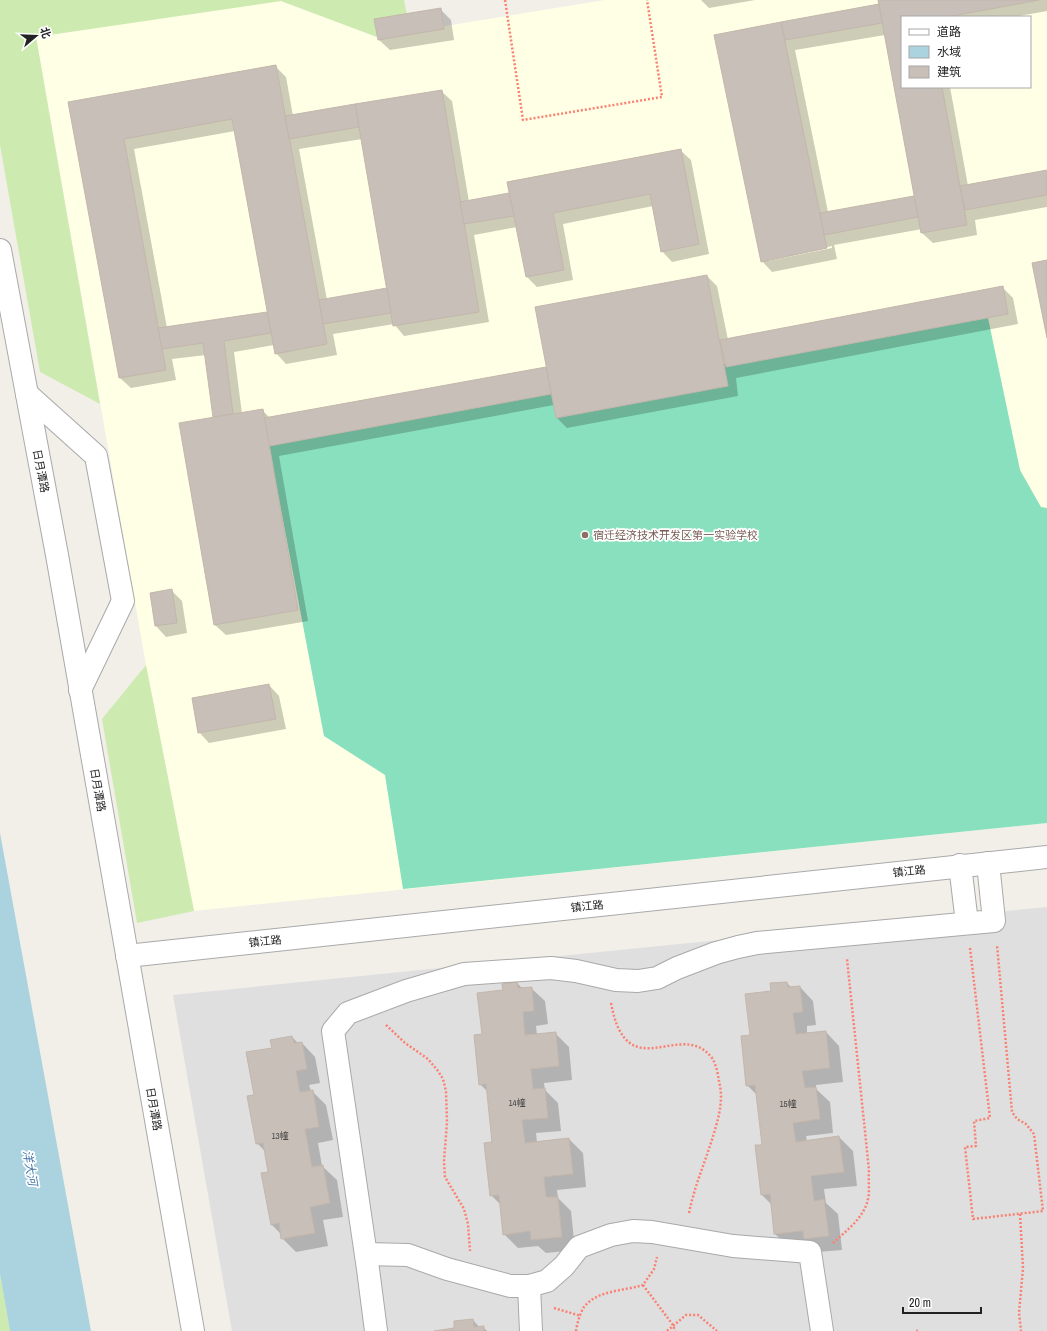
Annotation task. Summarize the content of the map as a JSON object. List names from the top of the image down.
{
  "streets": {
    "street": ["日月潭路", "镇江路"]
  },
  "crossings": [
    ["日月潭路", "镇江路"]
  ],
  "water": ["洋大河"],
  "places": ["宿迁经济技术开发区第一实验学校"],
  "house_numbers": ["14幢", "15幢", "13幢"],
  "legend": ["道路", "水域", "建筑"],
  "scale_bar": "20 m",
  "north": "right"
}
